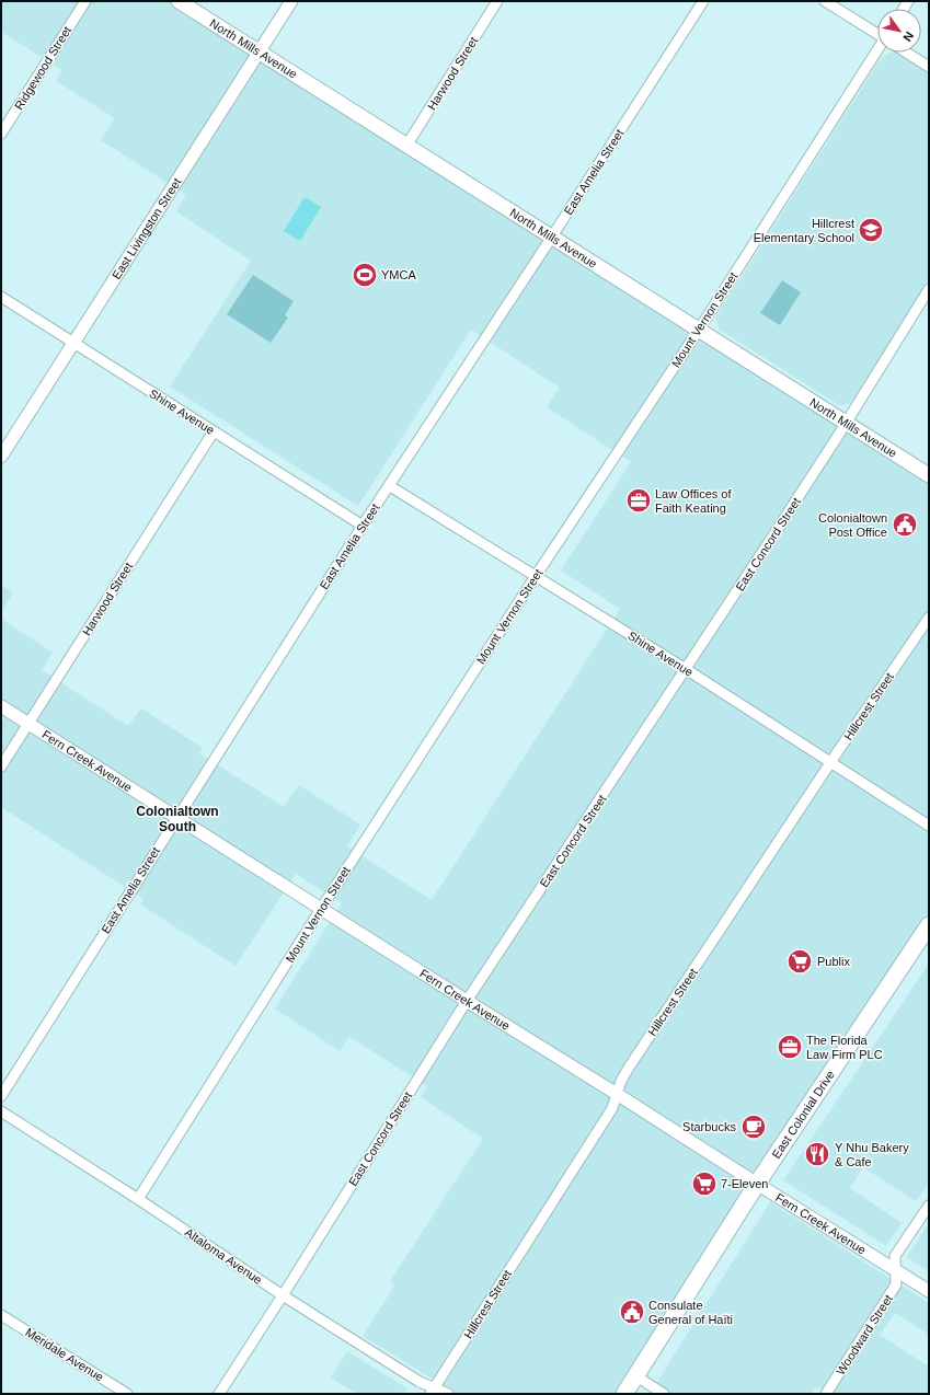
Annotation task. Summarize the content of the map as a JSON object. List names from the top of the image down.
{
  "streets": {
    "highway": ["East Colonial Drive"],
    "main road": ["North Mills Avenue"],
    "street": [
      "Ridgewood Street",
      "Harwood Street",
      "East Amelia Street",
      "East Livingston Street",
      "Mount Vernon Street",
      "Shine Avenue",
      "East Concord Street",
      "Hillcrest Street",
      "Fern Creek Avenue",
      "Altaloma Avenue",
      "Woodward Street",
      "Meridale Avenue"
    ]
  },
  "crossings": [
    ["North Mills Avenue", "Harwood Street"],
    ["North Mills Avenue", "East Amelia Street"],
    ["North Mills Avenue", "East Livingston Street"],
    ["North Mills Avenue", "Mount Vernon Street"],
    ["North Mills Avenue", "East Concord Street"],
    ["Harwood Street", "Shine Avenue"],
    ["Harwood Street", "Fern Creek Avenue"],
    ["East Amelia Street", "Shine Avenue"],
    ["East Amelia Street", "Fern Creek Avenue"],
    ["East Livingston Street", "Shine Avenue"],
    ["Mount Vernon Street", "Shine Avenue"],
    ["Mount Vernon Street", "Fern Creek Avenue"],
    ["Mount Vernon Street", "Altaloma Avenue"],
    ["Shine Avenue", "East Concord Street"],
    ["Shine Avenue", "Hillcrest Street"],
    ["East Concord Street", "Fern Creek Avenue"],
    ["East Concord Street", "Altaloma Avenue"],
    ["Hillcrest Street", "Fern Creek Avenue"],
    ["Hillcrest Street", "Altaloma Avenue"],
    ["Fern Creek Avenue", "East Colonial Drive"],
    ["Fern Creek Avenue", "Woodward Street"]
  ],
  "districts": ["Colonialtown South"],
  "places": {
    "school or university": ["Hillcrest Elementary School"],
    "sports": ["YMCA"],
    "office": ["Law Offices of Faith Keating", "The Florida Law Firm PLC"],
    "public building": ["Colonialtown Post Office", "Consulate General of Haïti"],
    "supermarket": ["Publix", "7-Eleven"],
    "cafe": ["Starbucks"],
    "restaurant": ["Y Nhu Bakery & Cafe"]
  },
  "north": "bottom right"
}
